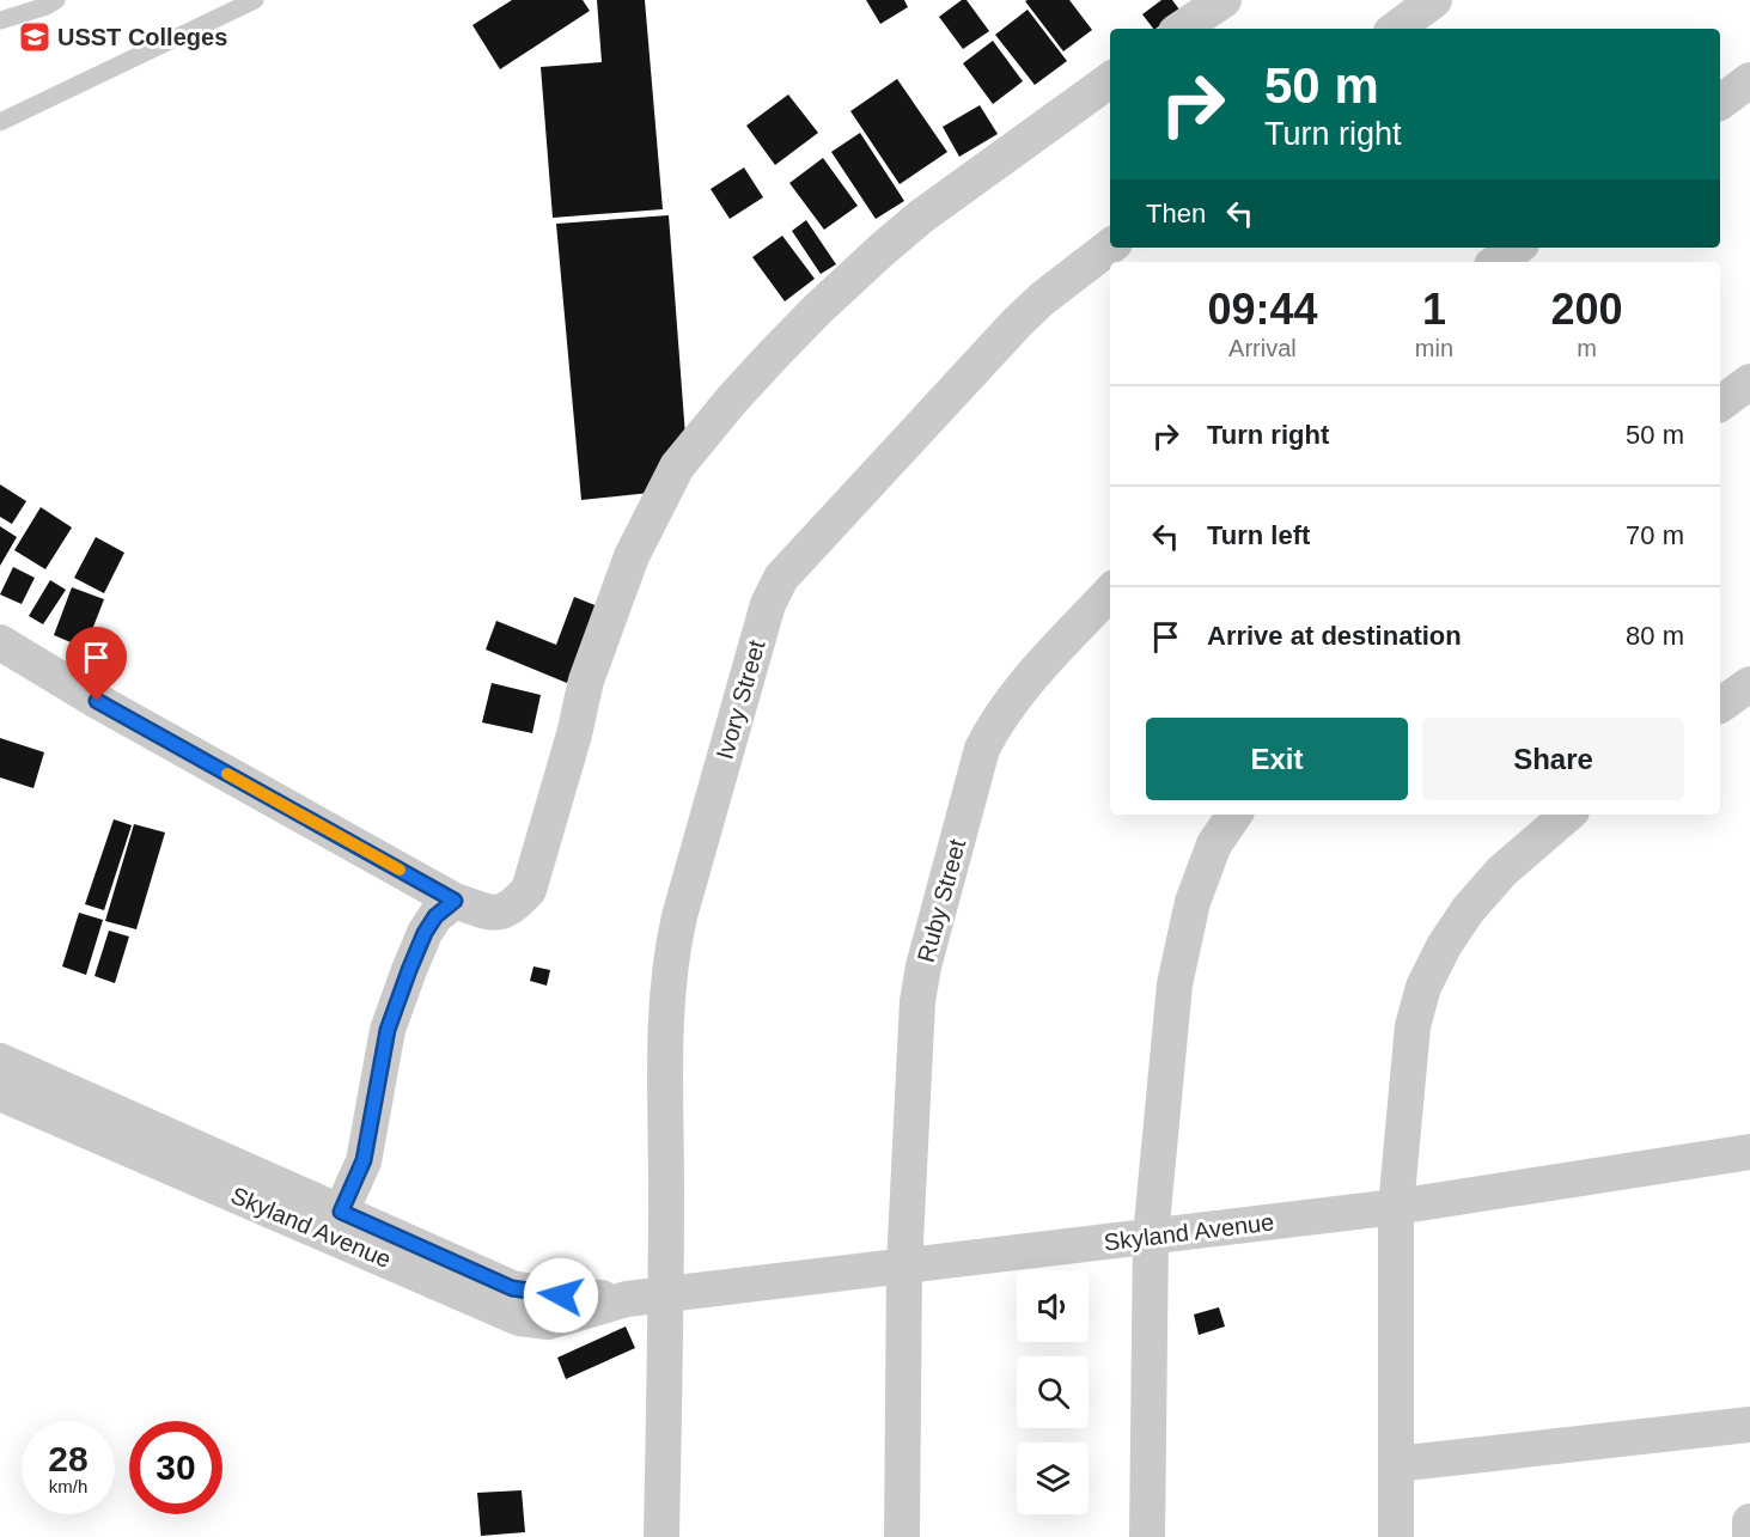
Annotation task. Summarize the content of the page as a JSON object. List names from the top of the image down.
{
  "streets": {
    "street": ["Ivory Street", "Ruby Street", "Skyland Avenue"]
  },
  "crossings": [
    ["Ivory Street", "Skyland Avenue"],
    ["Ruby Street", "Skyland Avenue"]
  ],
  "places": {
    "school or university": ["USST Colleges"]
  },
  "page": {
    "turn": ["50 m", "Turn right"],
    "then": "Then",
    "eta": [
      "09:44",
      "Arrival",
      "1",
      "min",
      "200",
      "m"
    ],
    "list": [
      {
        "name": "Turn right",
        "value": "50 m"
      },
      {
        "name": "Turn left",
        "value": "70 m"
      },
      {
        "name": "Arrive at destination",
        "value": "80 m"
      }
    ],
    "buttons": ["Exit", "Share"],
    "speed": "28 km/h",
    "limit": "30"
  }
}
